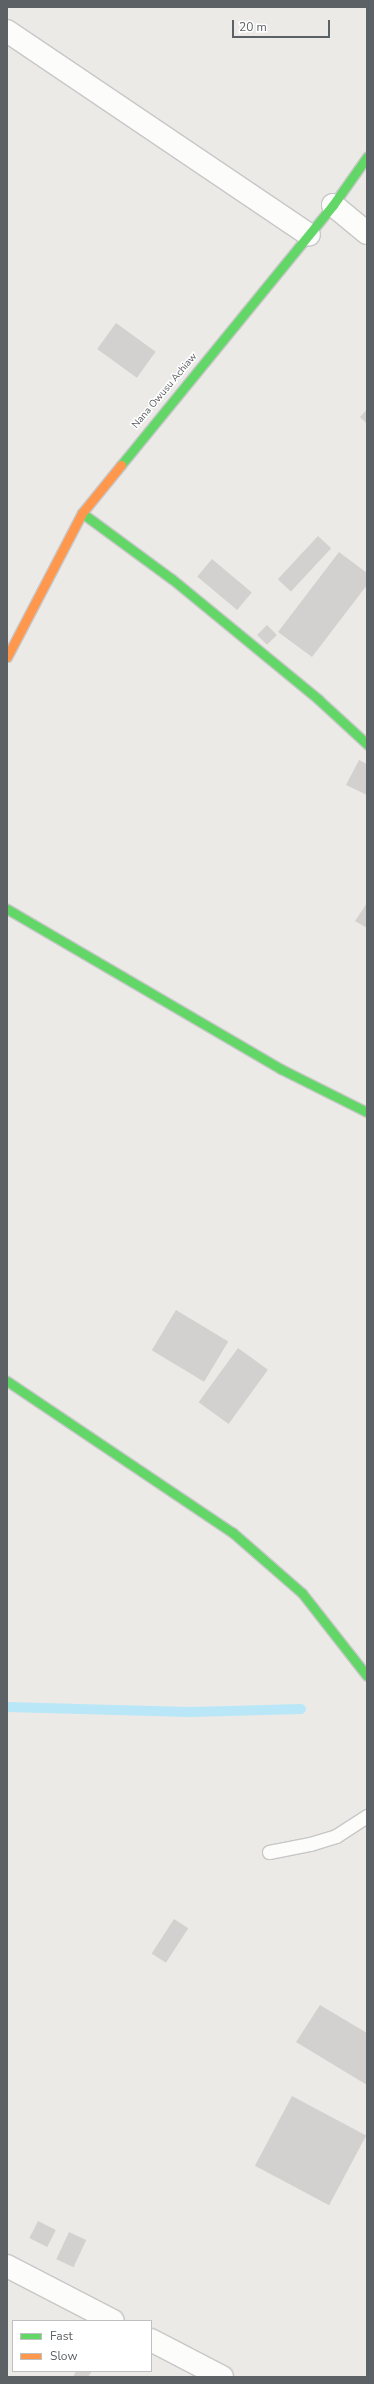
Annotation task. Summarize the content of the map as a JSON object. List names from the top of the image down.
{
  "streets": {
    "street": ["Nana Owusu Achiaw"]
  },
  "legend": ["Fast", "Slow"],
  "scale_bar": "20 m"
}
